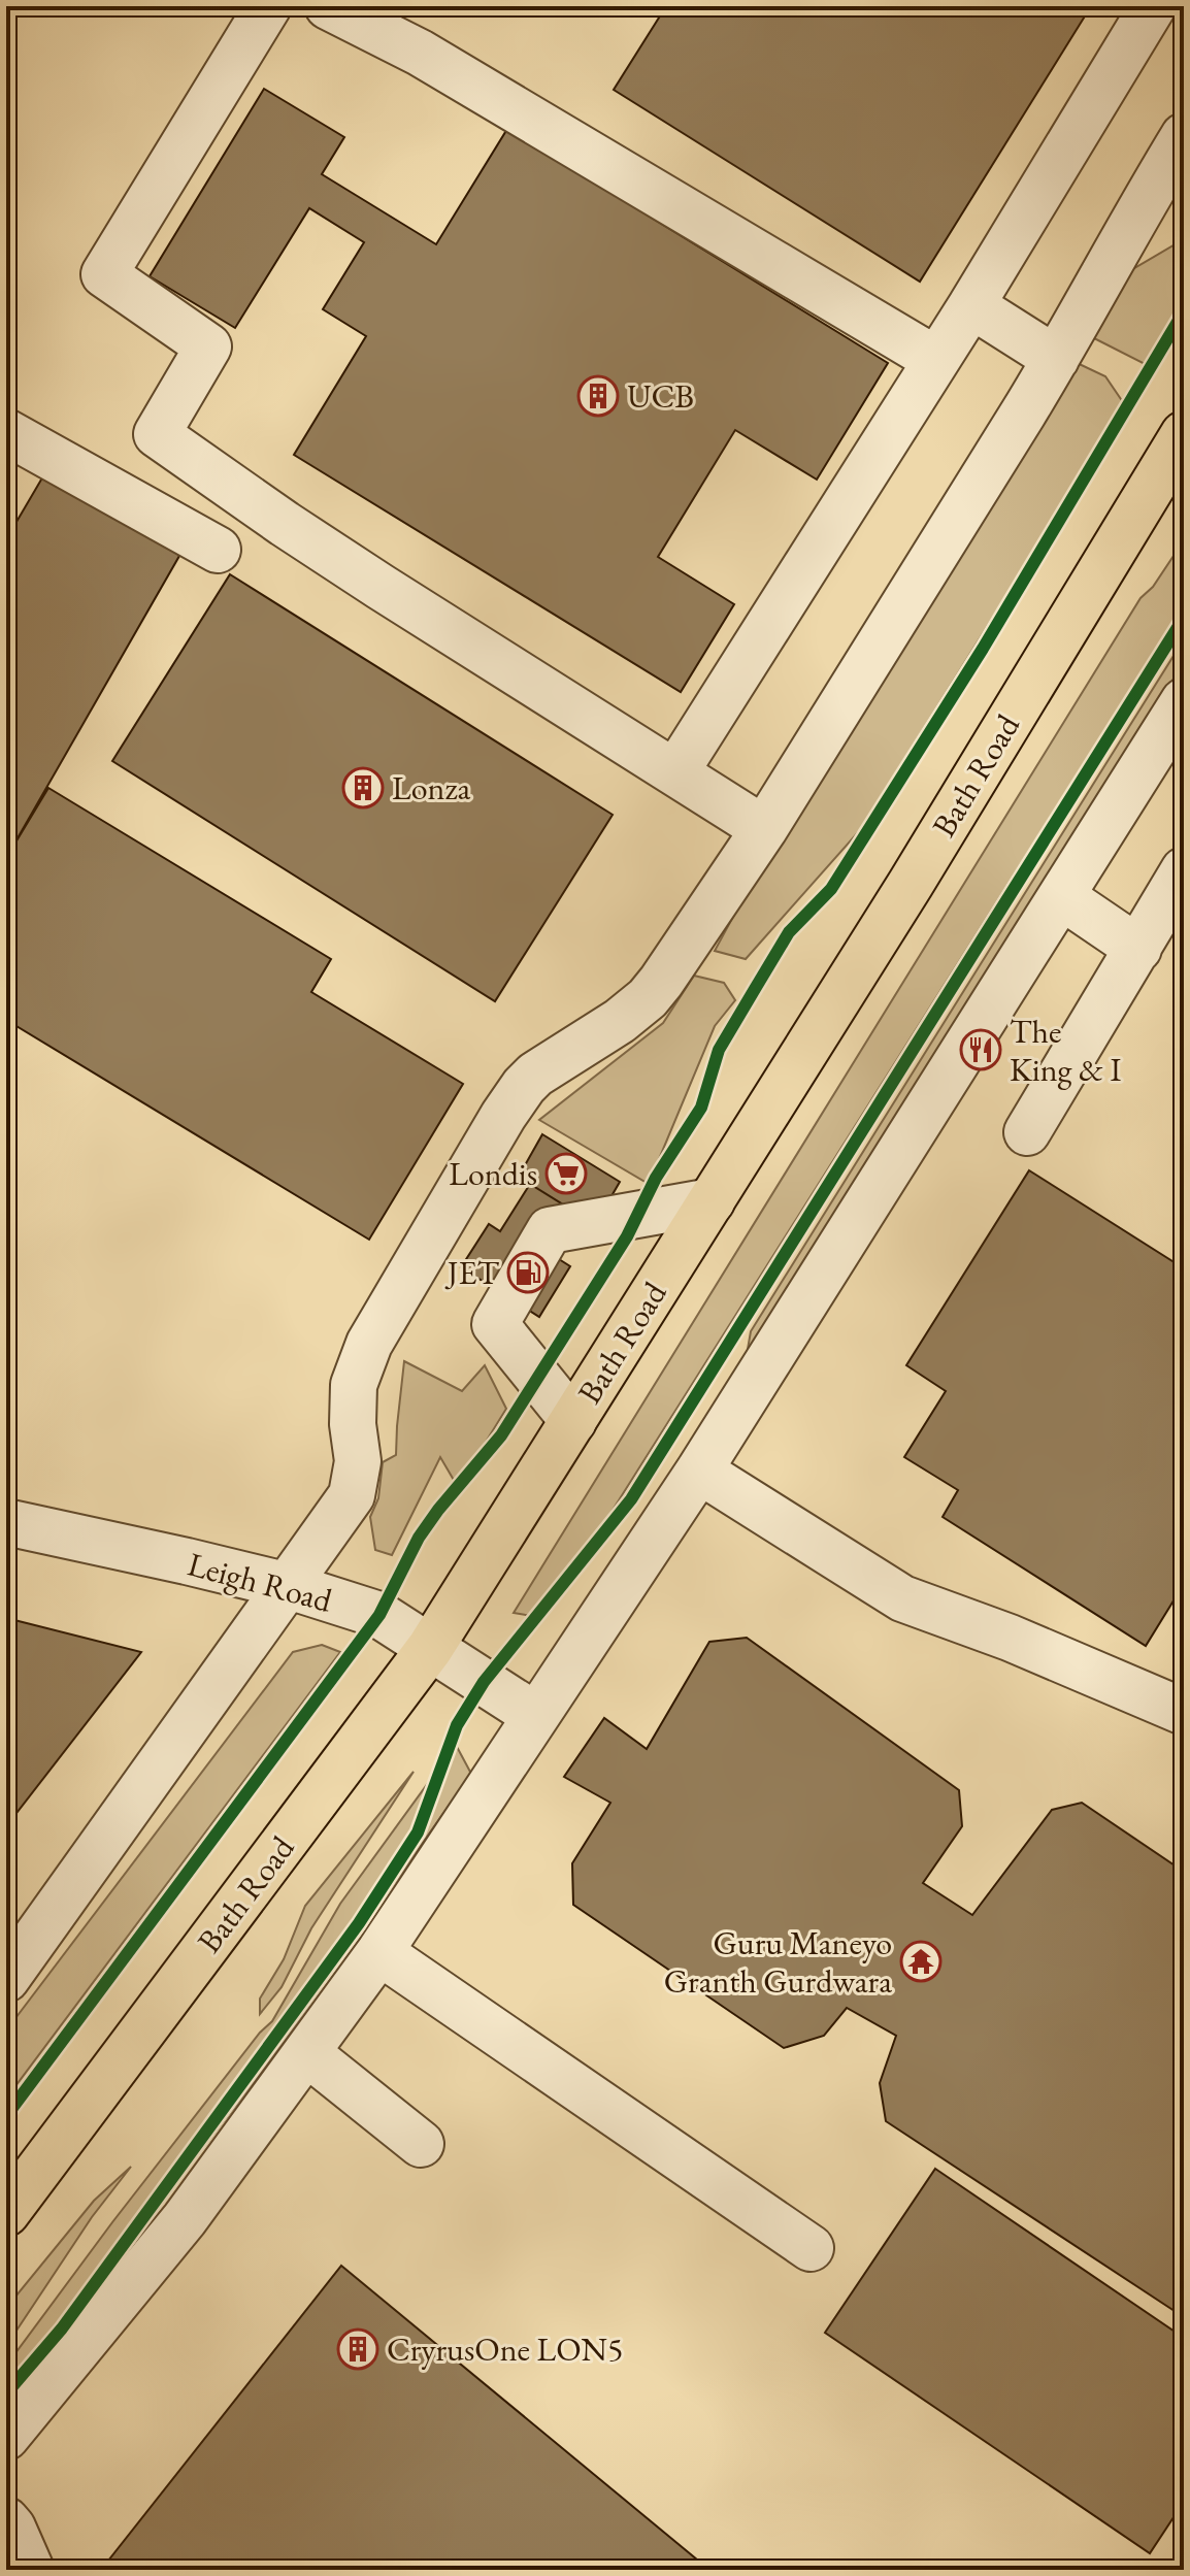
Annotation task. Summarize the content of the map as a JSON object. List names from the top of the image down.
{
  "streets": {
    "main road": ["Bath Road"],
    "street": ["Leigh Road"]
  },
  "crossings": [
    ["Bath Road", "Leigh Road"]
  ],
  "places": {
    "building": ["UCB", "Lonza", "CryrusOne LON5"],
    "restaurant": ["The King & I"],
    "supermarket": ["Londis"],
    "fuel station": ["JET"],
    "temple": ["Guru Maneyo Granth Gurdwara"]
  }
}
